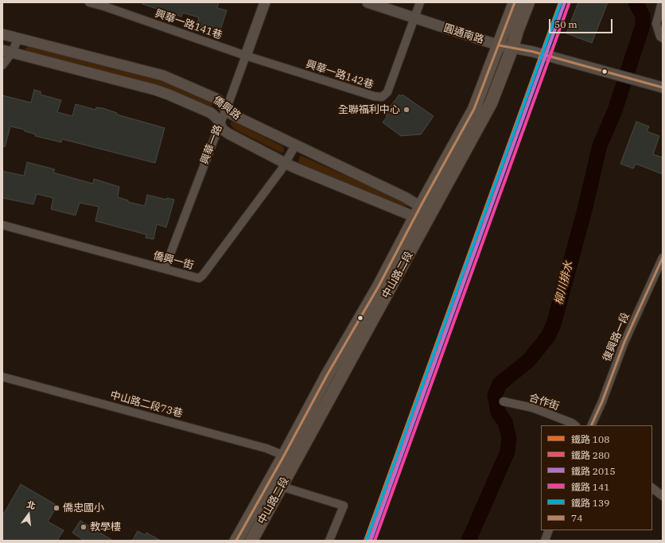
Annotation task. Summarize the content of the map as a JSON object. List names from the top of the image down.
{
  "streets": {
    "main road": ["中山路二段"],
    "street": [
      "興華一路141巷",
      "圓通南路",
      "興華一路142巷",
      "僑興路",
      "興華一路",
      "僑興一街",
      "復興路一段",
      "合作街",
      "中山路二段73巷"
    ]
  },
  "crossings": [
    ["興華一路141巷", "興華一路142巷"],
    ["興華一路141巷", "興華一路"],
    ["圓通南路", "興華一路142巷"],
    ["圓通南路", "中山路二段"],
    ["興華一路142巷", "興華一路"],
    ["僑興路", "興華一路"],
    ["僑興路", "僑興一街"],
    ["僑興路", "中山路二段"],
    ["興華一路", "僑興一街"],
    ["中山路二段", "中山路二段73巷"]
  ],
  "water": ["柳川排水"],
  "places": ["全聯福利中心", "僑忠國小", "教學樓"],
  "lines": [
    "rail line 108",
    "rail line 2015",
    "rail line 139",
    "transit line 74",
    "rail line 280",
    "rail line 141"
  ],
  "legend": [
    "鐵路 108",
    "鐵路 280",
    "鐵路 2015",
    "鐵路 141",
    "鐵路 139",
    "74"
  ],
  "scale_bar": "50 m",
  "north": "top"
}
